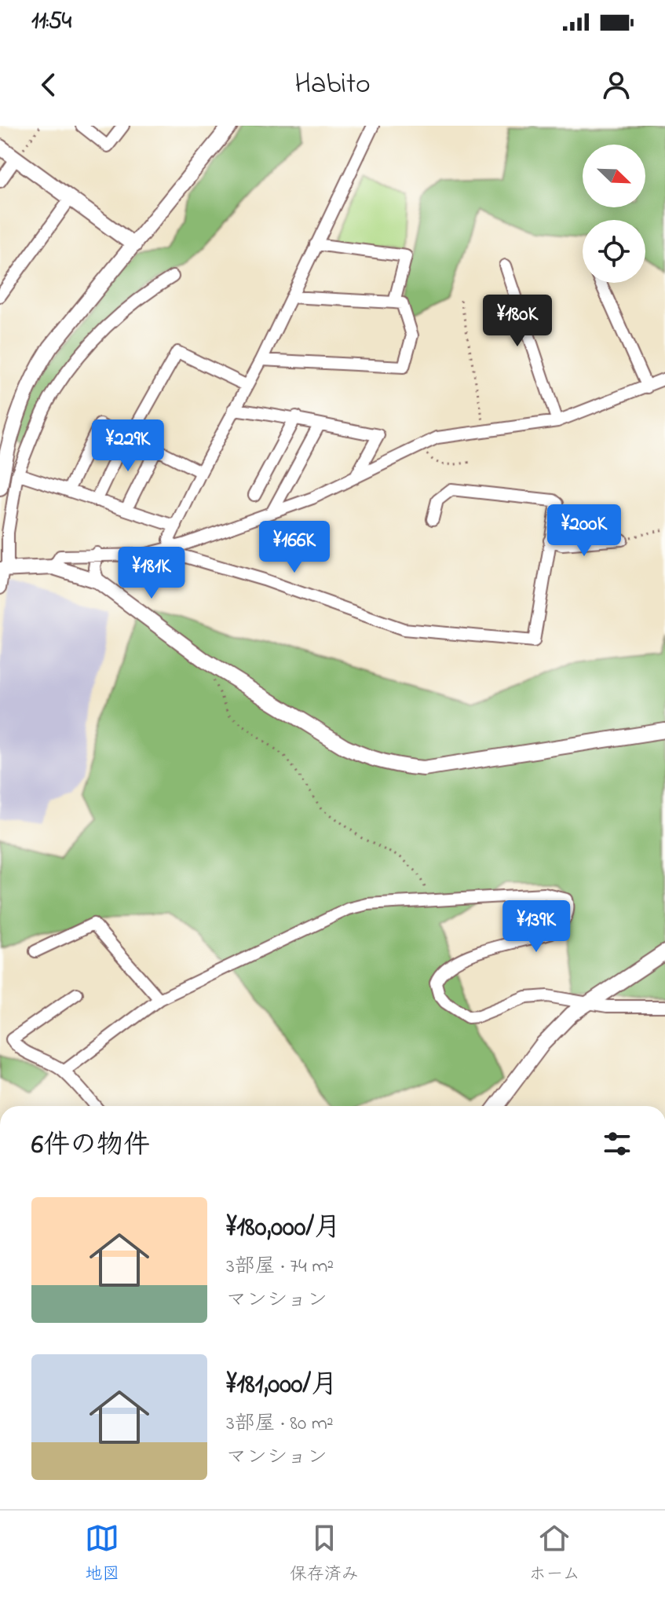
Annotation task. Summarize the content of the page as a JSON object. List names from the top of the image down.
{
  "north": "bottom right",
  "page": {
    "status": "11:54",
    "header": "Habito",
    "price": [
      "¥180K",
      "¥229K",
      "¥200K",
      "¥166K",
      "¥181K",
      "¥139K"
    ],
    "heading": "6件の物件",
    "list": [
      {
        "name": "¥180,000/月",
        "note": "3部屋 · 74 m² · マンション"
      },
      {
        "name": "¥181,000/月",
        "note": "3部屋 · 80 m² · マンション"
      }
    ],
    "tabs": ["地図", "保存済み", "ホーム"]
  }
}
